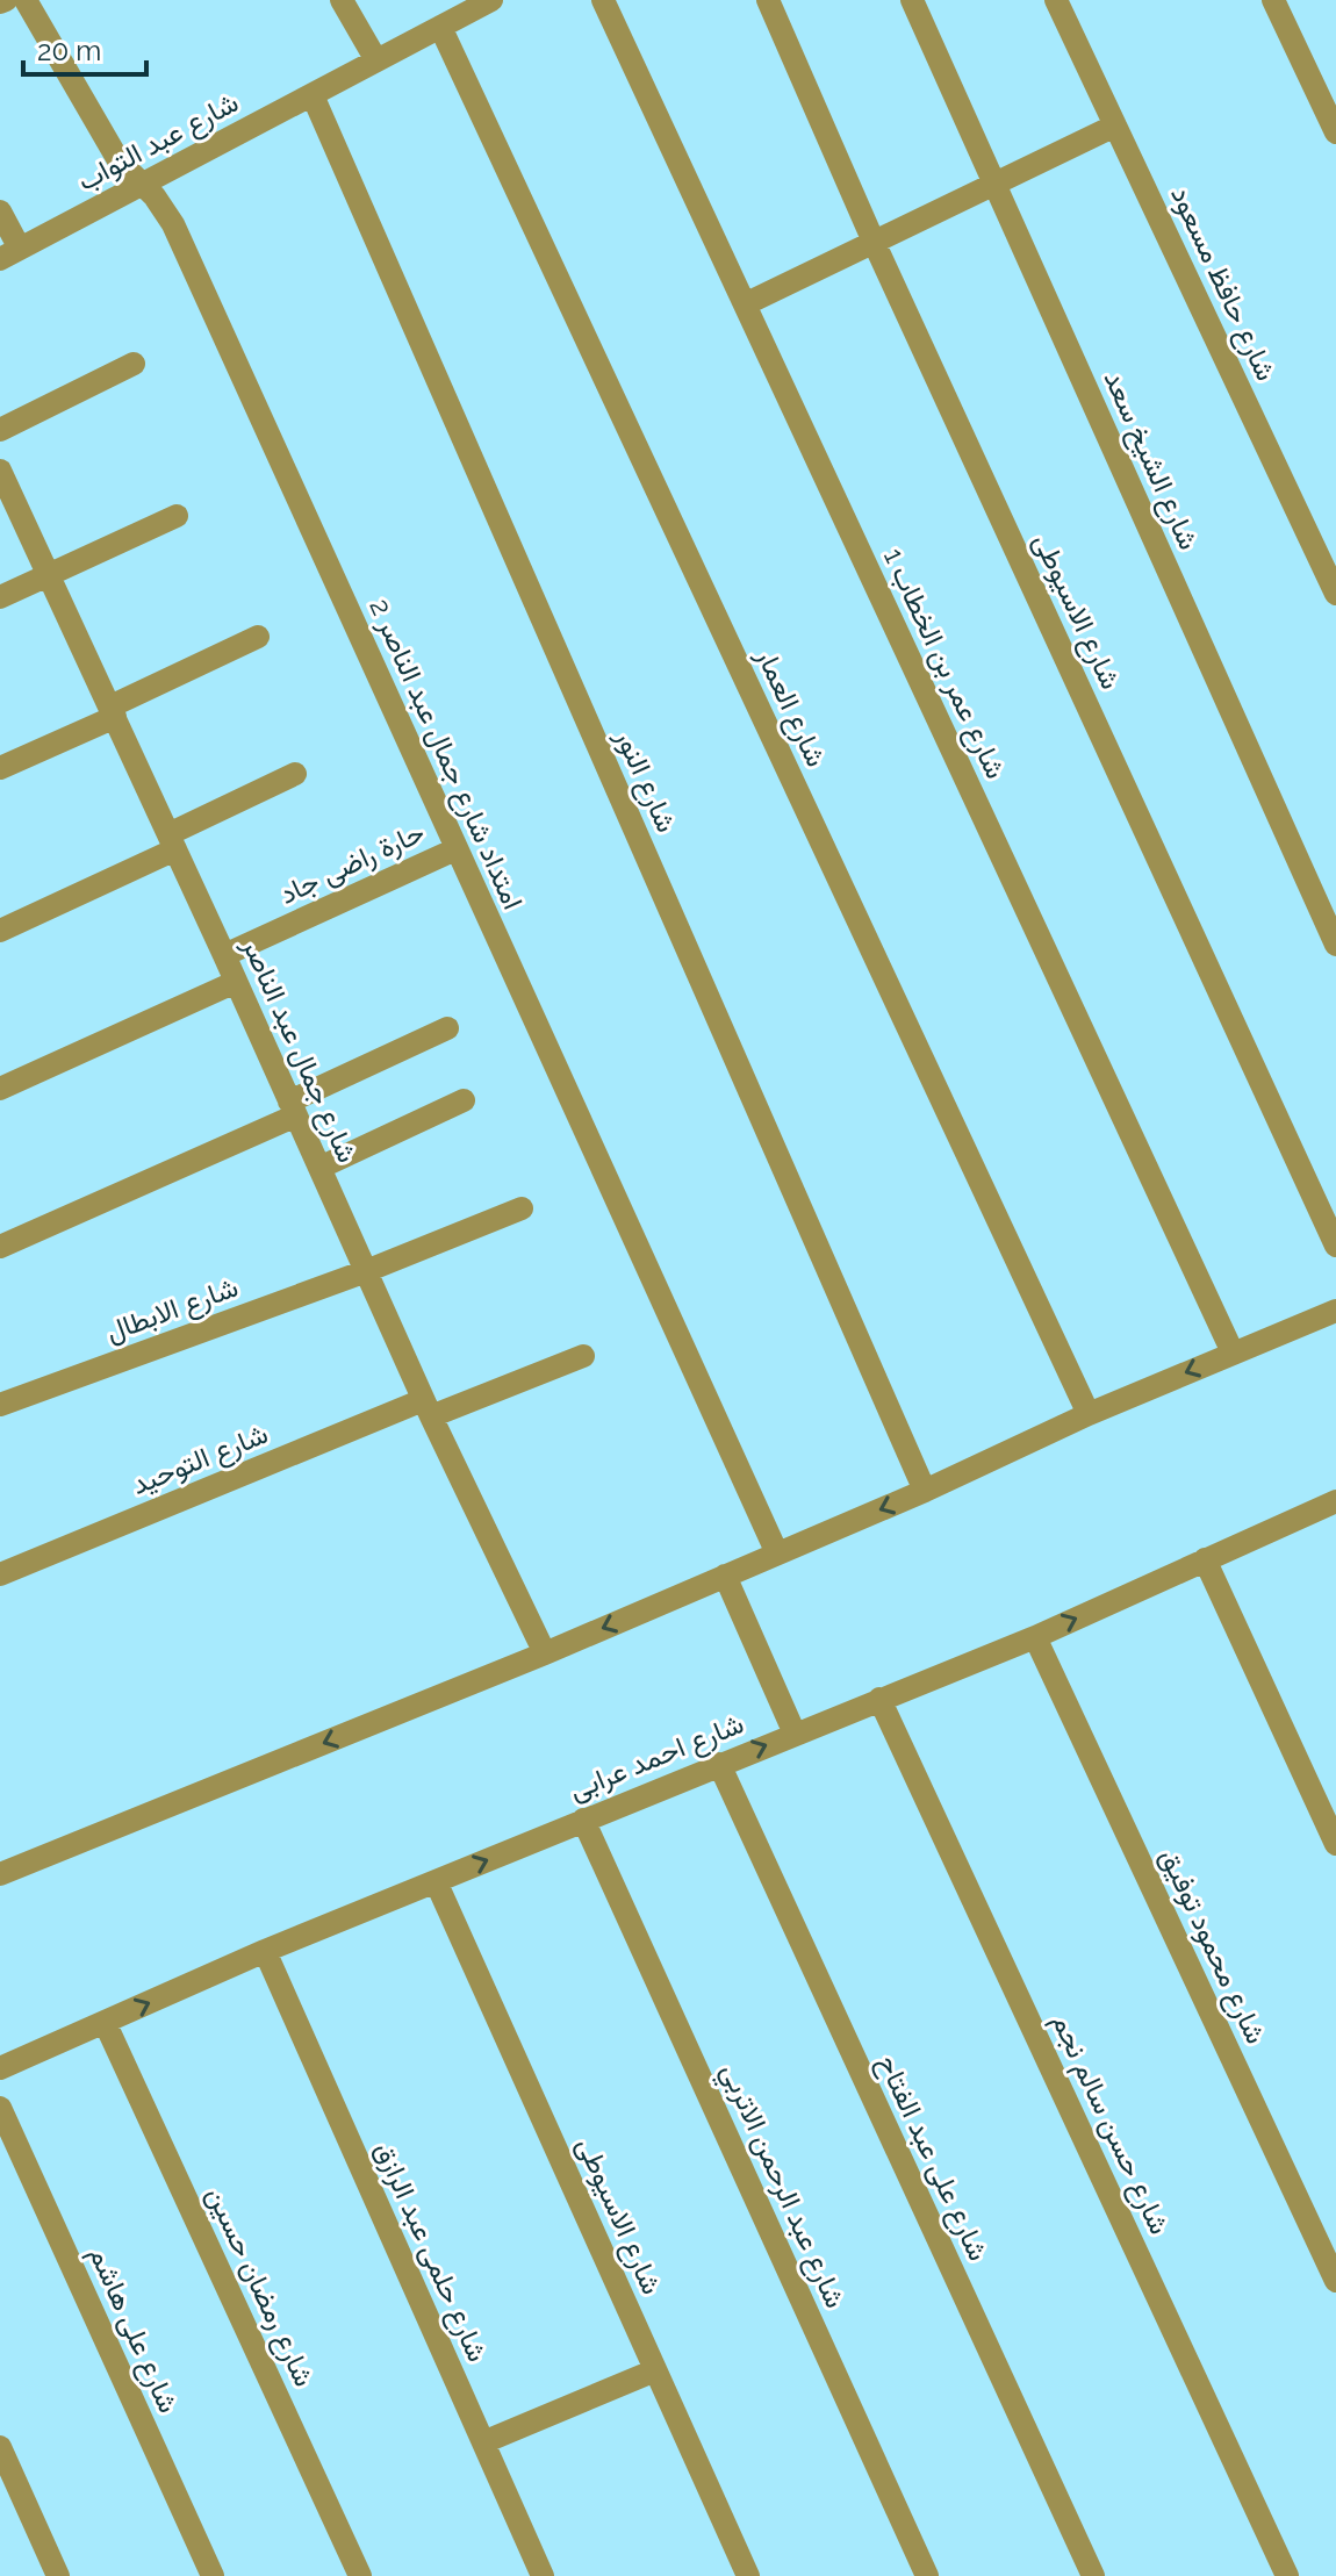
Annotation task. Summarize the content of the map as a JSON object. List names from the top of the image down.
{
  "streets": {
    "street": [
      "شارع عبد التواب",
      "شارع حافظ مسعود",
      "شارع الشيخ سعد",
      "شارع الاسيوطى",
      "شارع عمر بن الخطاب 1",
      "شارع العمار",
      "امتداد شارع جمال عبد الناصر 2",
      "شارع النور",
      "حارة راضى جاد",
      "شارع جمال عبد الناصر",
      "شارع الابطال",
      "شارع التوحيد",
      "شارع احمد عرابى",
      "شارع محمود توفيق",
      "شارع حسن سالم نجم",
      "شارع على عبد الفتاح",
      "شارع عبد الرحمن الاتربي",
      "شارع حلمى عبد الرازق",
      "شارع رمضان حسين",
      "شارع على هاشم"
    ]
  },
  "crossings": [
    ["شارع عبد التواب", "شارع العمار"],
    ["شارع عبد التواب", "امتداد شارع جمال عبد الناصر 2"],
    ["شارع عبد التواب", "شارع النور"],
    ["شارع الاسيوطى", "شارع احمد عرابى"],
    ["امتداد شارع جمال عبد الناصر 2", "حارة راضى جاد"],
    ["حارة راضى جاد", "شارع جمال عبد الناصر"],
    ["شارع جمال عبد الناصر", "شارع الابطال"],
    ["شارع جمال عبد الناصر", "شارع التوحيد"],
    ["شارع احمد عرابى", "شارع محمود توفيق"],
    ["شارع احمد عرابى", "شارع حسن سالم نجم"],
    ["شارع احمد عرابى", "شارع على عبد الفتاح"],
    ["شارع احمد عرابى", "شارع عبد الرحمن الاتربي"],
    ["شارع احمد عرابى", "شارع حلمى عبد الرازق"],
    ["شارع احمد عرابى", "شارع رمضان حسين"]
  ],
  "scale_bar": "20 m"
}
